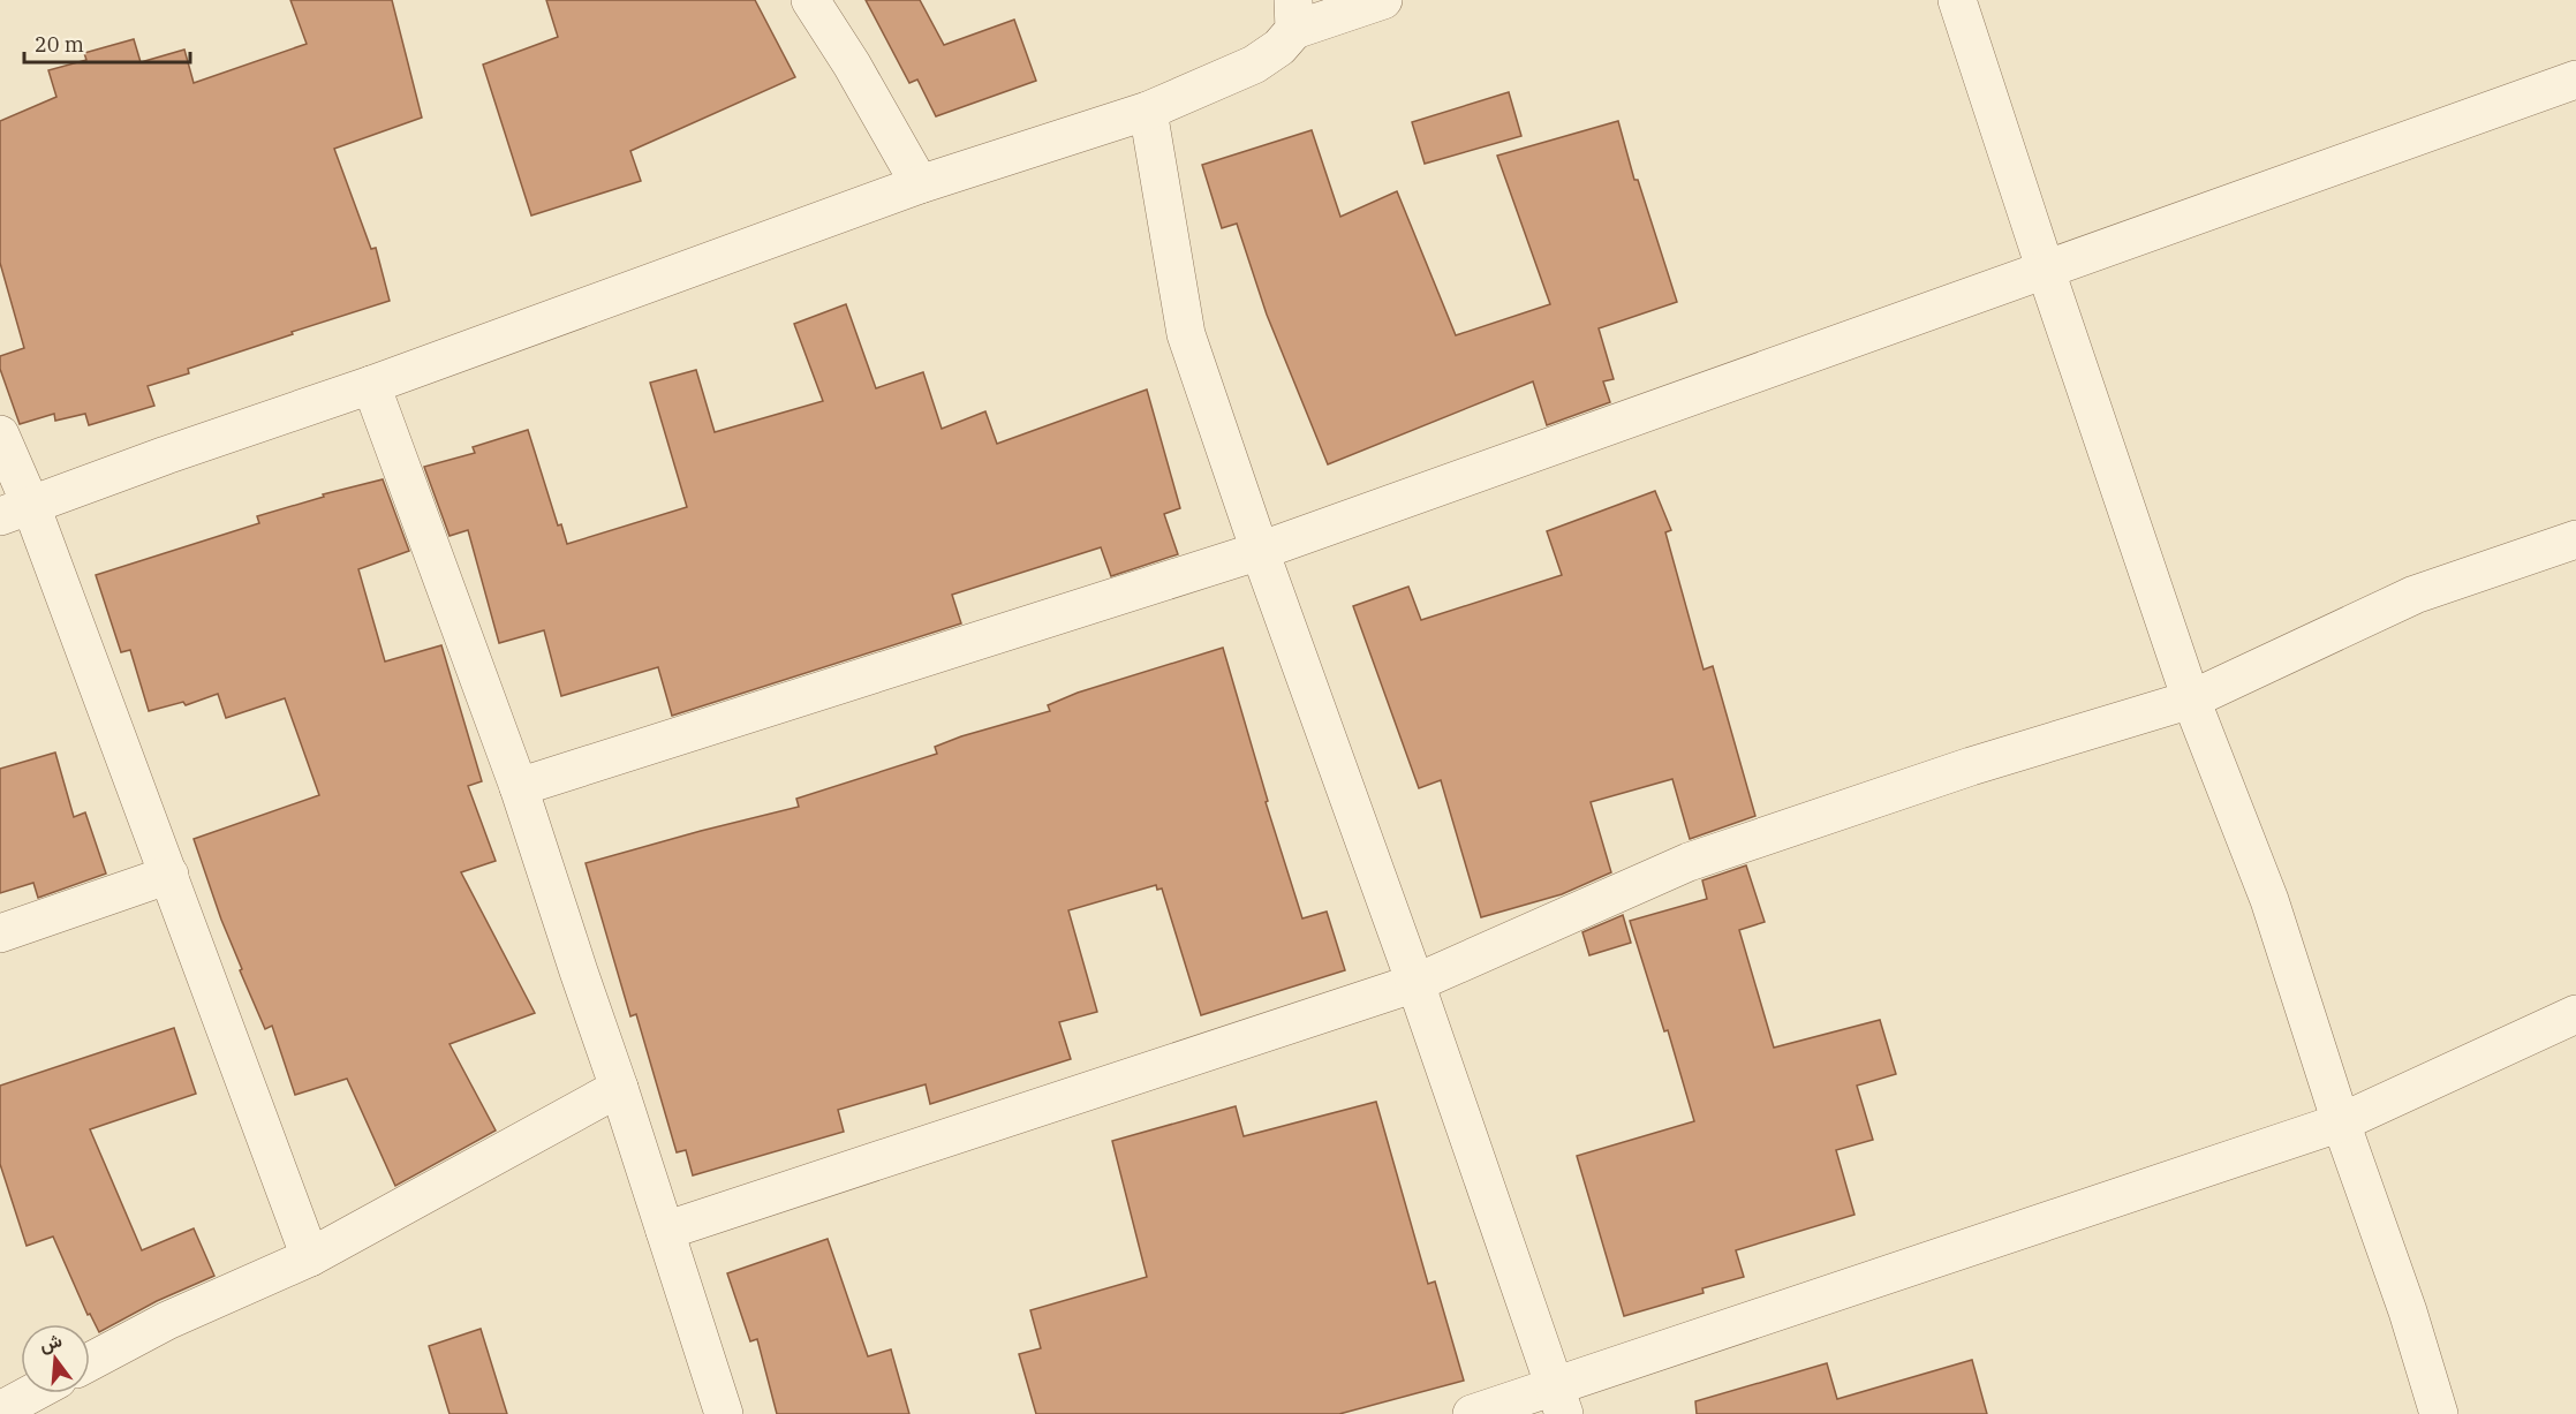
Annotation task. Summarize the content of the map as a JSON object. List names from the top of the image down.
{
  "scale_bar": "20 m",
  "north": "top"
}
